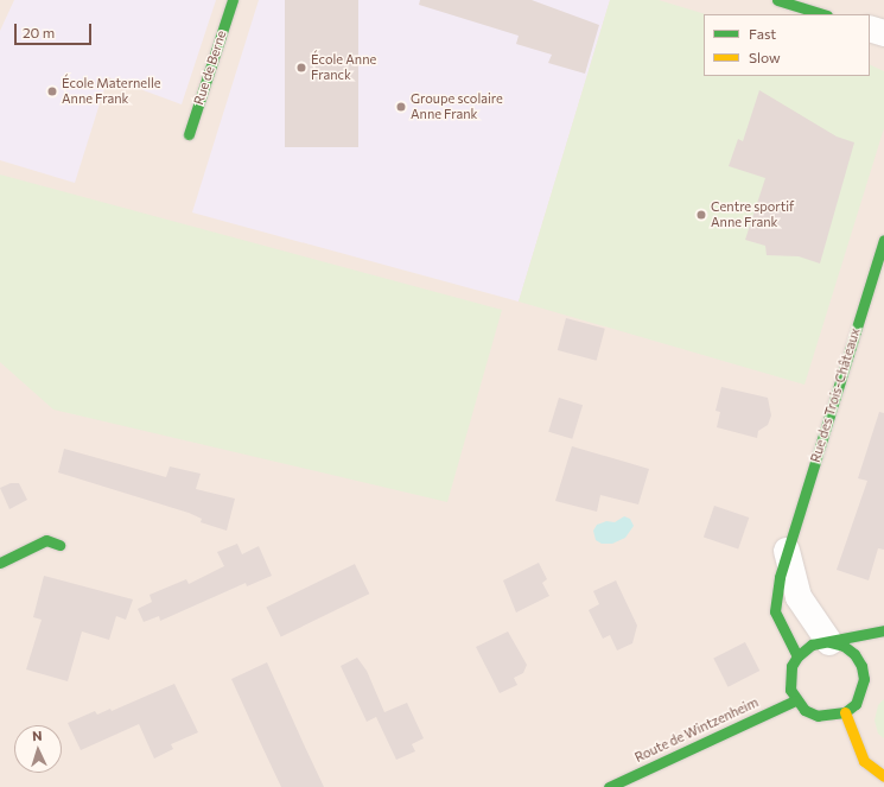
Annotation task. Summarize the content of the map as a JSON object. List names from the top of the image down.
{
  "streets": {
    "street": ["Rue de Berne", "Rue des Trois-Châteaux", "Route de Wintzenheim"]
  },
  "crossings": [
    ["Rue des Trois-Châteaux", "Route de Wintzenheim"]
  ],
  "places": [
    "École Anne Franck",
    "École Maternelle Anne Frank",
    "Groupe scolaire Anne Frank",
    "Centre sportif Anne Frank"
  ],
  "legend": ["Fast", "Slow"],
  "scale_bar": "20 m",
  "north": "top"
}
